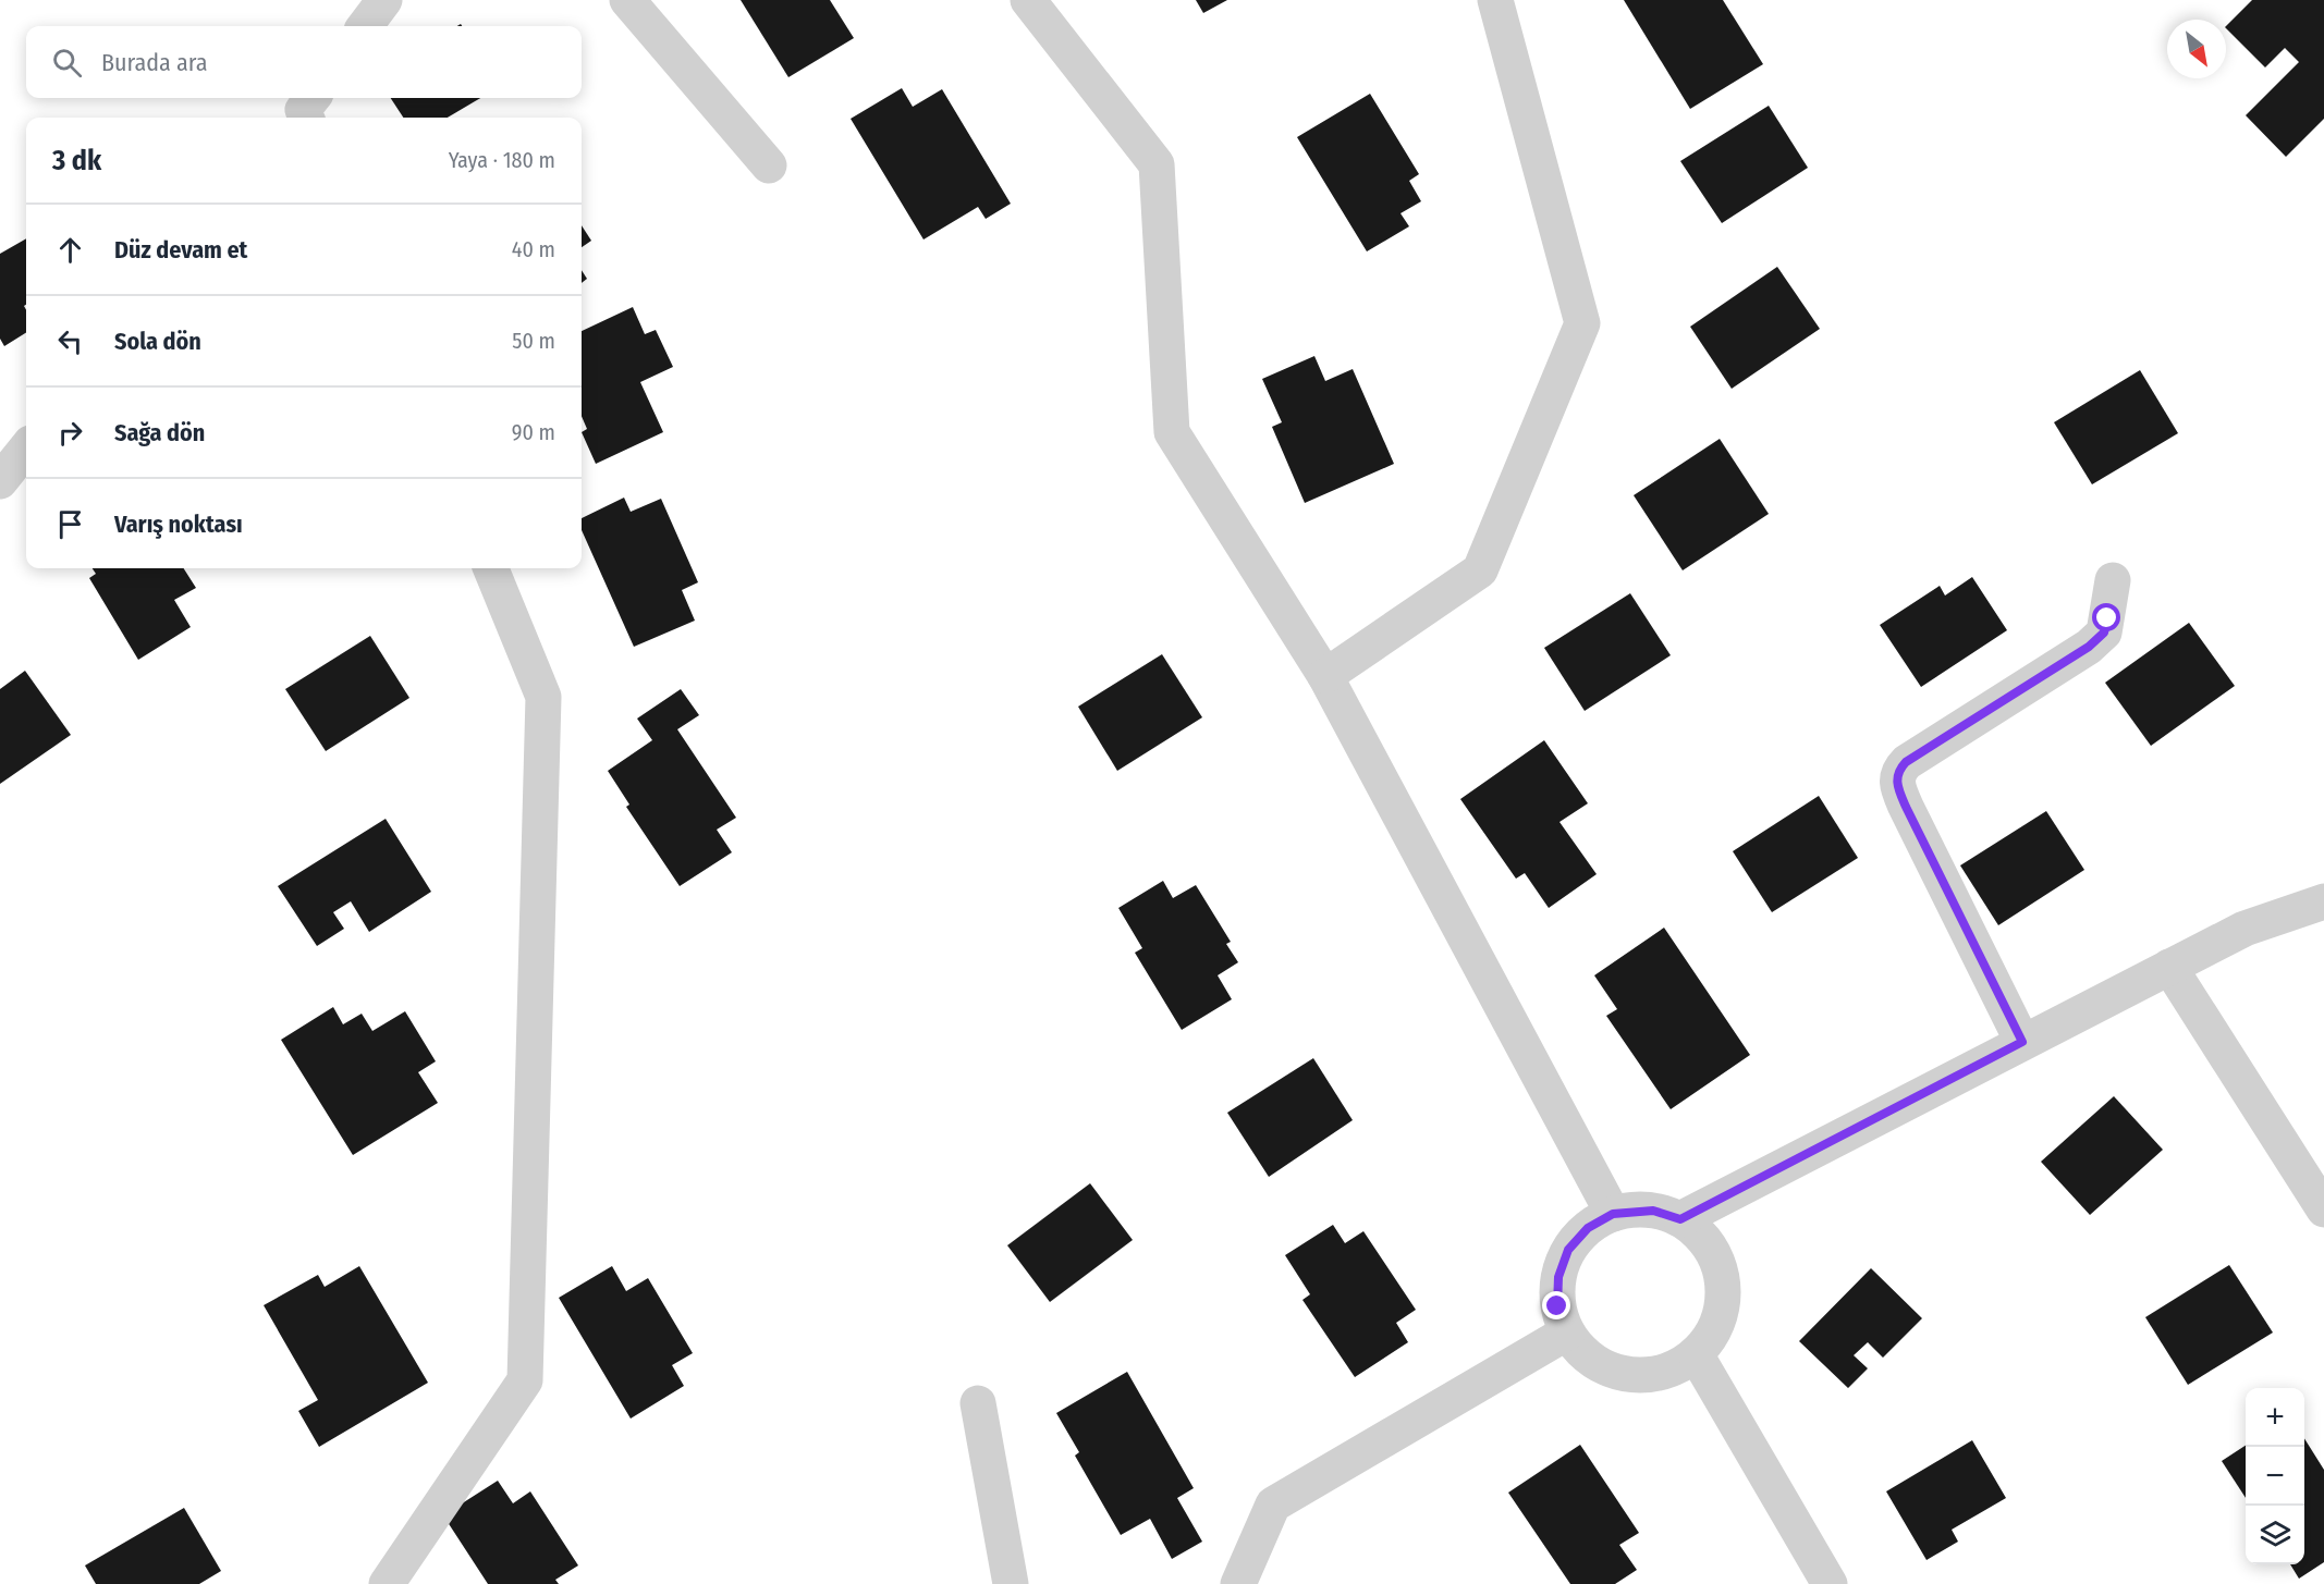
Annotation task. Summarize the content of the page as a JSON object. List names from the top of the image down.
{
  "north": "bottom right",
  "page": {
    "search": "Burada ara",
    "heading": ["3 dk", "Yaya · 180 m"],
    "list": [
      ["Düz devam et", "40 m"],
      ["Sola dön", "50 m"],
      ["Sağa dön", "90 m"],
      "Varış noktası"
    ],
    "map_buttons": ["+", "−"]
  }
}
